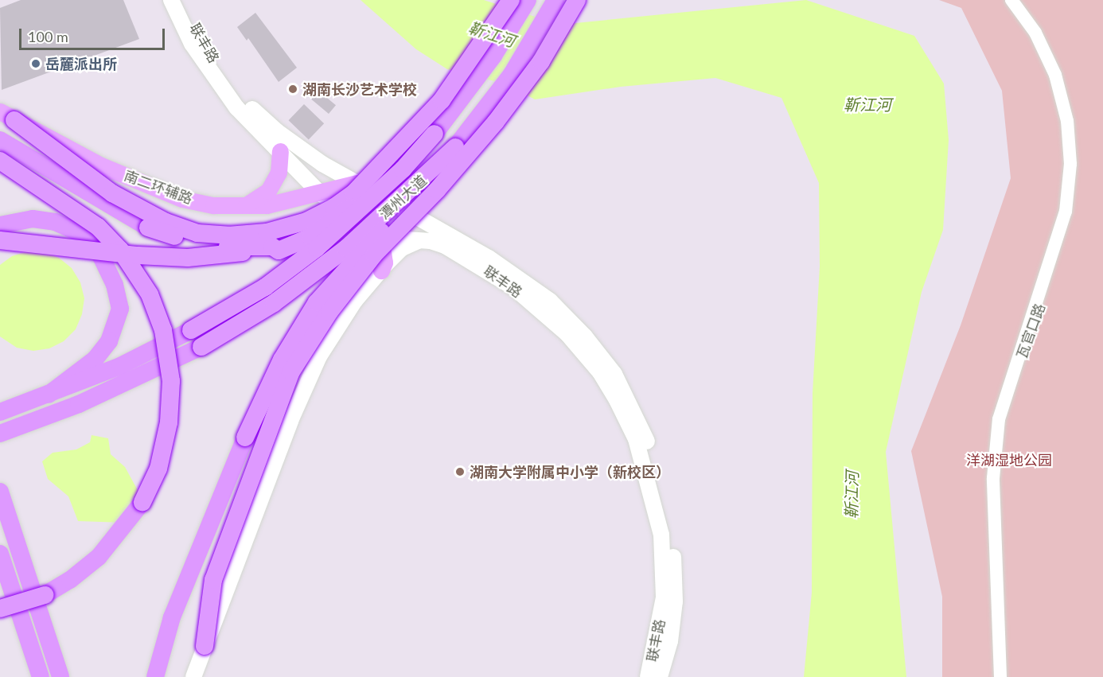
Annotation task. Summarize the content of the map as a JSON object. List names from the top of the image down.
{
  "streets": {
    "highway": ["潭州大道"],
    "main road": ["联丰路", "南二环辅路"],
    "street": ["瓦官口路"]
  },
  "crossings": [
    ["联丰路", "南二环辅路"]
  ],
  "water": ["靳江河"],
  "parks": ["洋湖湿地公园"],
  "places": ["岳麓派出所", "湖南长沙艺术学校", "湖南大学附属中小学（新校区）"],
  "scale_bar": "100 m"
}
